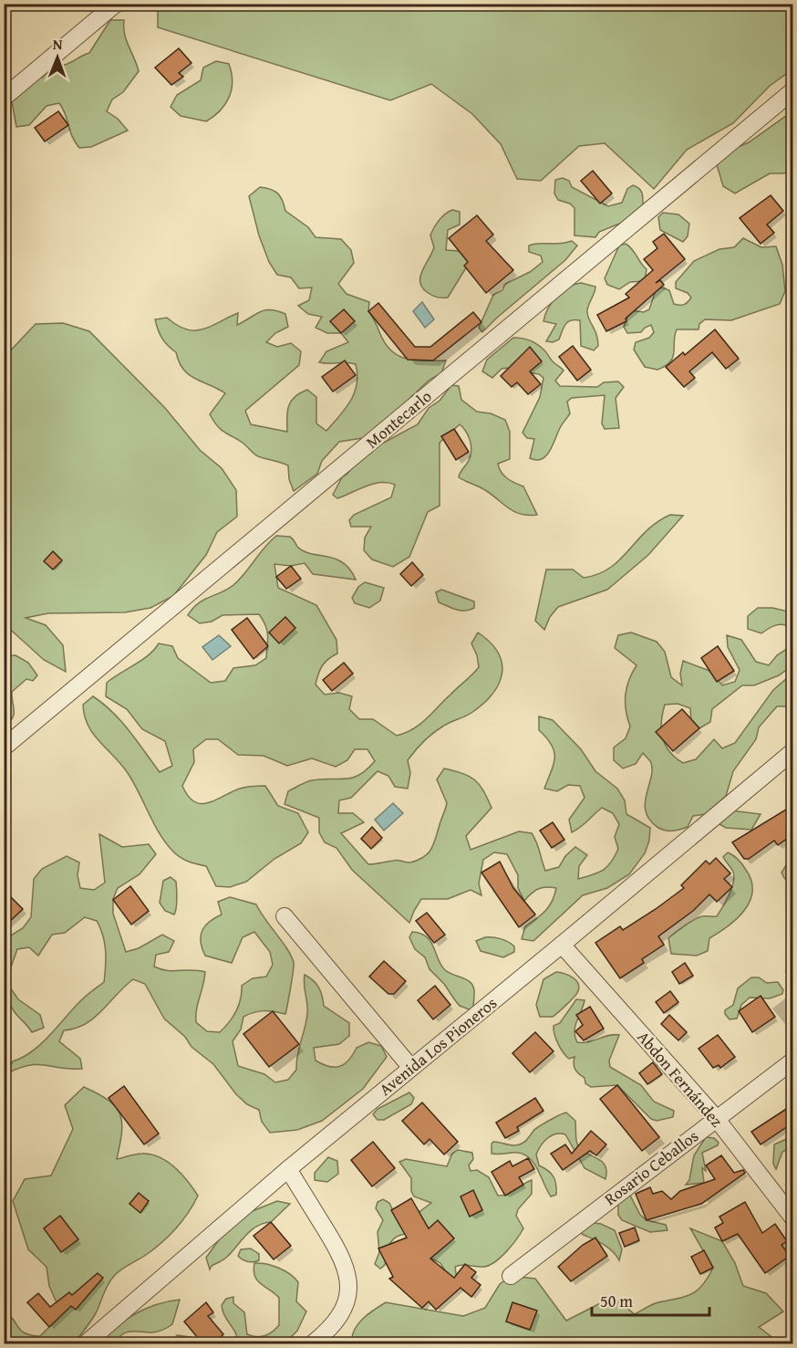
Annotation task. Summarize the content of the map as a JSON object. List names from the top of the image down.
{
  "streets": {
    "street": [
      "Montecarlo",
      "Avenida Los Pioneros",
      "Abdon Fernández",
      "Rosario Ceballos"
    ]
  },
  "crossings": [
    ["Avenida Los Pioneros", "Abdon Fernández"],
    ["Abdon Fernández", "Rosario Ceballos"]
  ],
  "scale_bar": "50 m",
  "north": "top"
}
